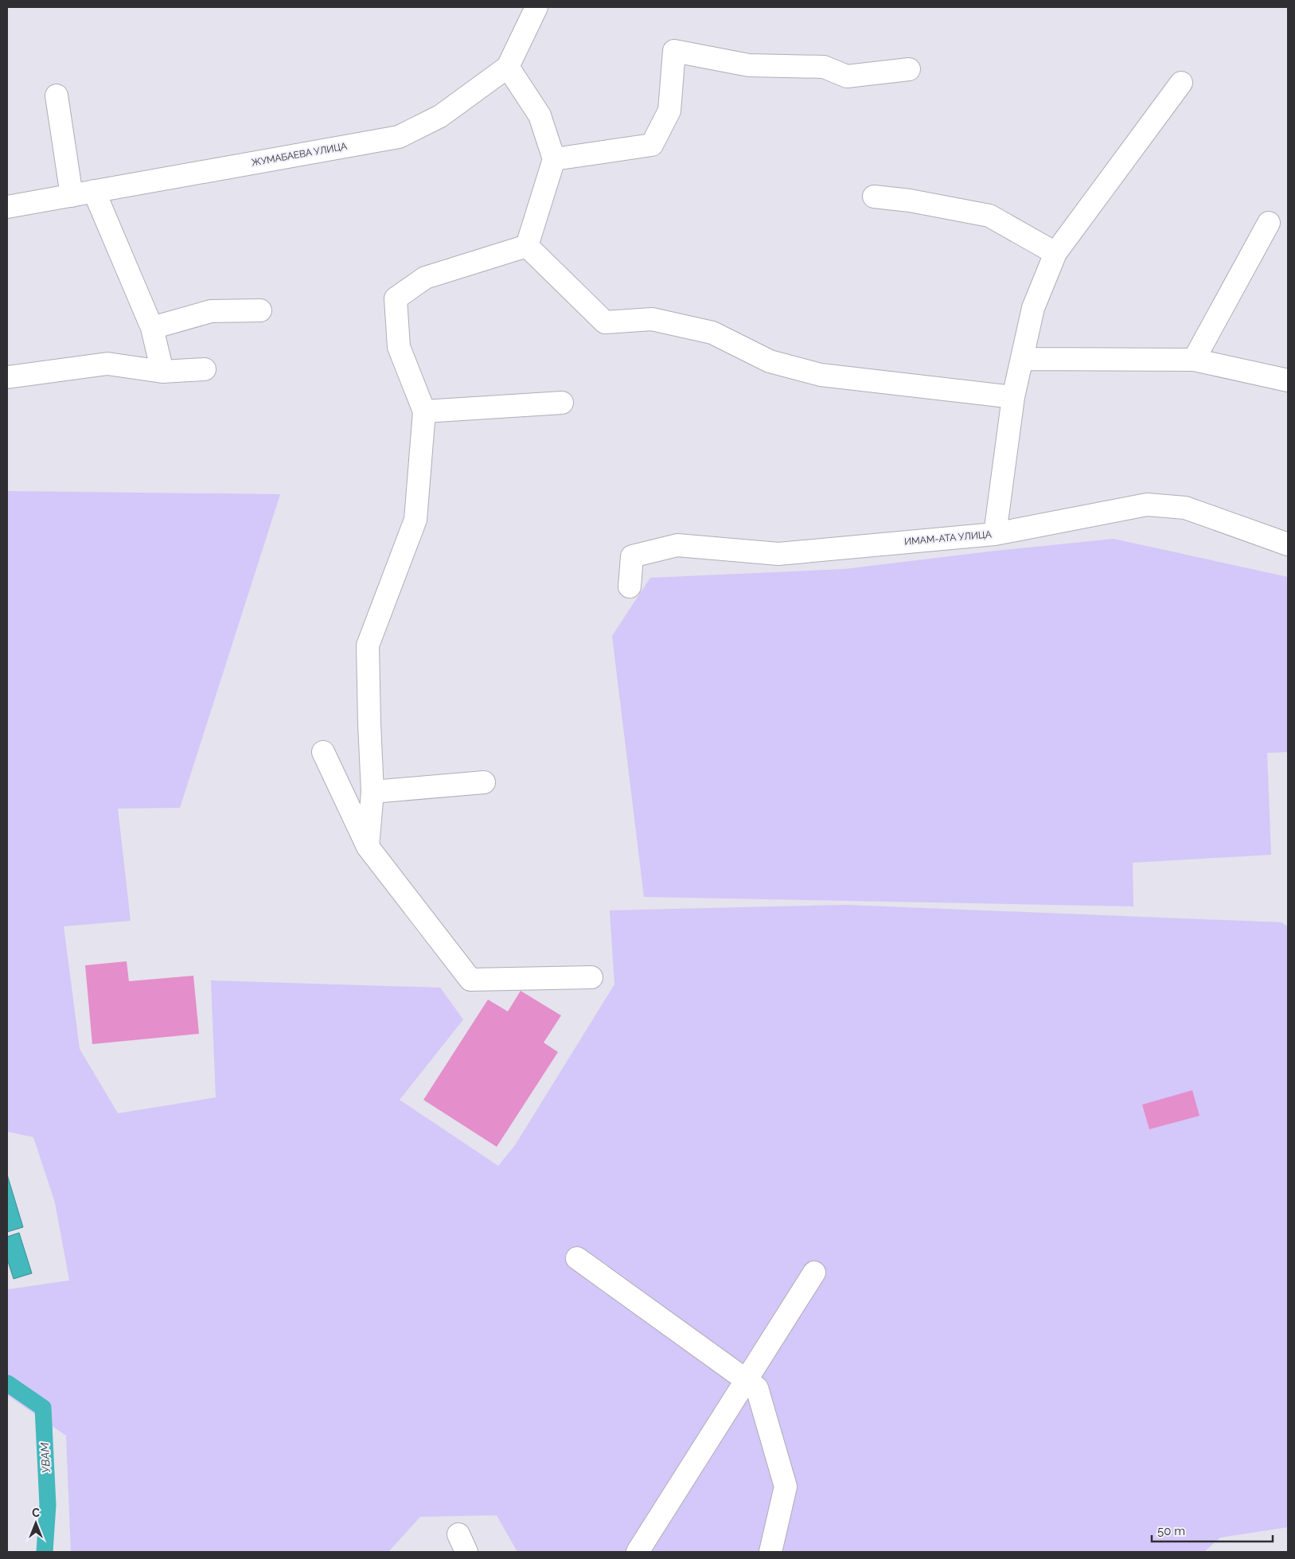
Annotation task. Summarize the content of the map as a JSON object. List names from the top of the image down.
{
  "streets": {
    "street": ["ЖУМАБАЕВА УЛИЦА", "ИМАМ-АТА УЛИЦА"]
  },
  "water": ["УВАМ"],
  "scale_bar": "50 m",
  "north": "top"
}
